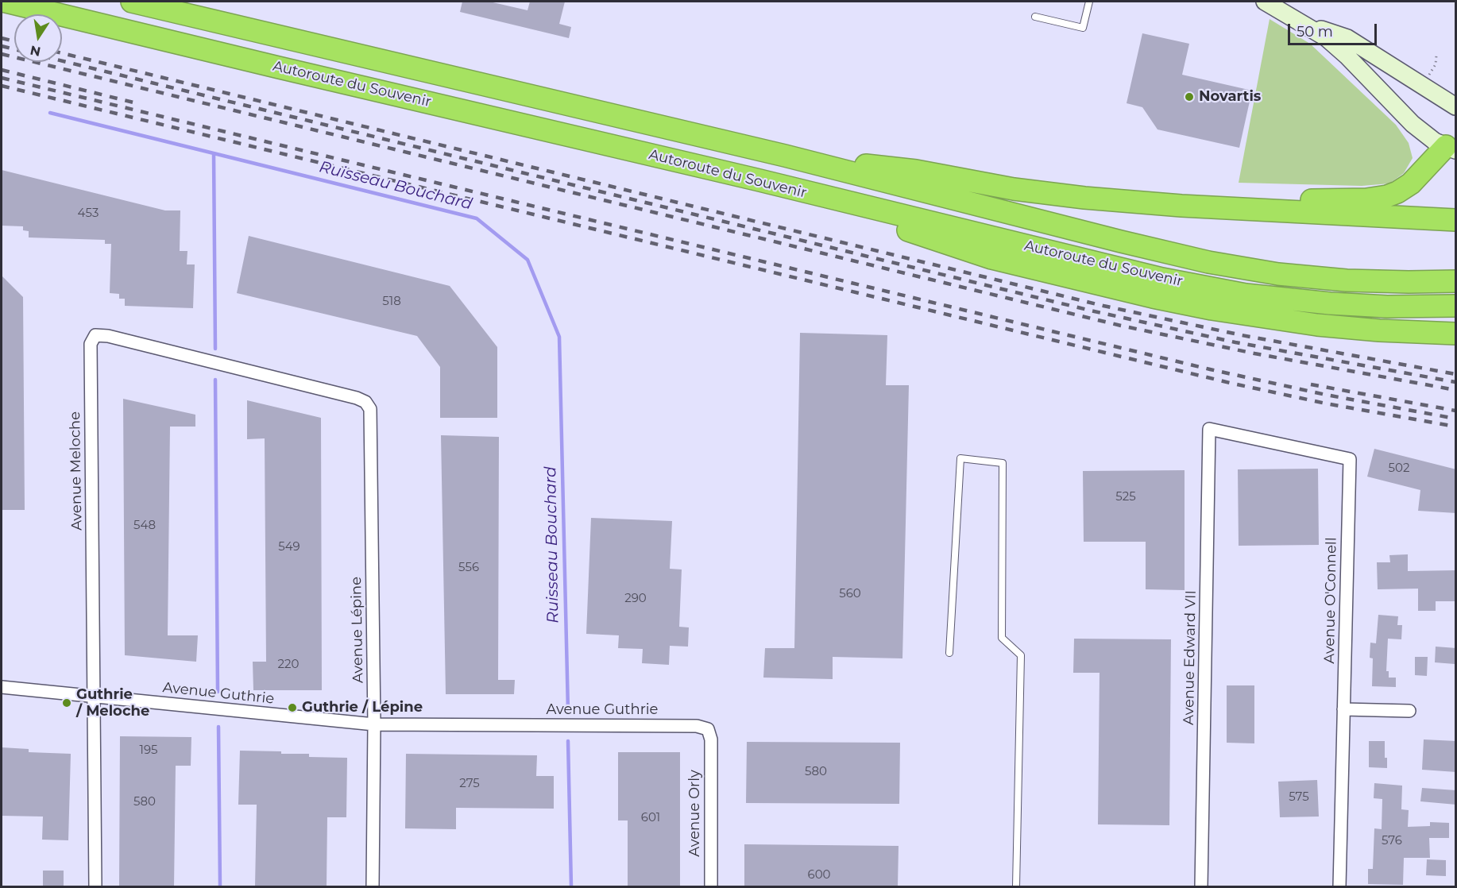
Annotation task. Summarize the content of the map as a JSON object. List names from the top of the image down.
{
  "streets": {
    "highway": ["Autoroute du Souvenir"],
    "street": [
      "Avenue Meloche",
      "Avenue O'Connell",
      "Avenue Lépine",
      "Avenue Edward VII",
      "Avenue Guthrie",
      "Avenue Orly"
    ]
  },
  "crossings": [
    ["Avenue Meloche", "Avenue Lépine"],
    ["Avenue Meloche", "Avenue Guthrie"],
    ["Avenue O'Connell", "Avenue Edward VII"],
    ["Avenue Lépine", "Avenue Guthrie"],
    ["Avenue Guthrie", "Avenue Orly"]
  ],
  "water": ["Ruisseau Bouchard"],
  "places": ["Novartis", "Guthrie / Meloche", "Guthrie / Lépine"],
  "house_numbers": [
    "453",
    "518",
    "502",
    "525",
    "548",
    "549",
    "556",
    "560",
    "290",
    "220",
    "195",
    "580",
    "275",
    "575",
    "580",
    "601",
    "576",
    "600"
  ],
  "scale_bar": "50 m",
  "north": "bottom"
}
